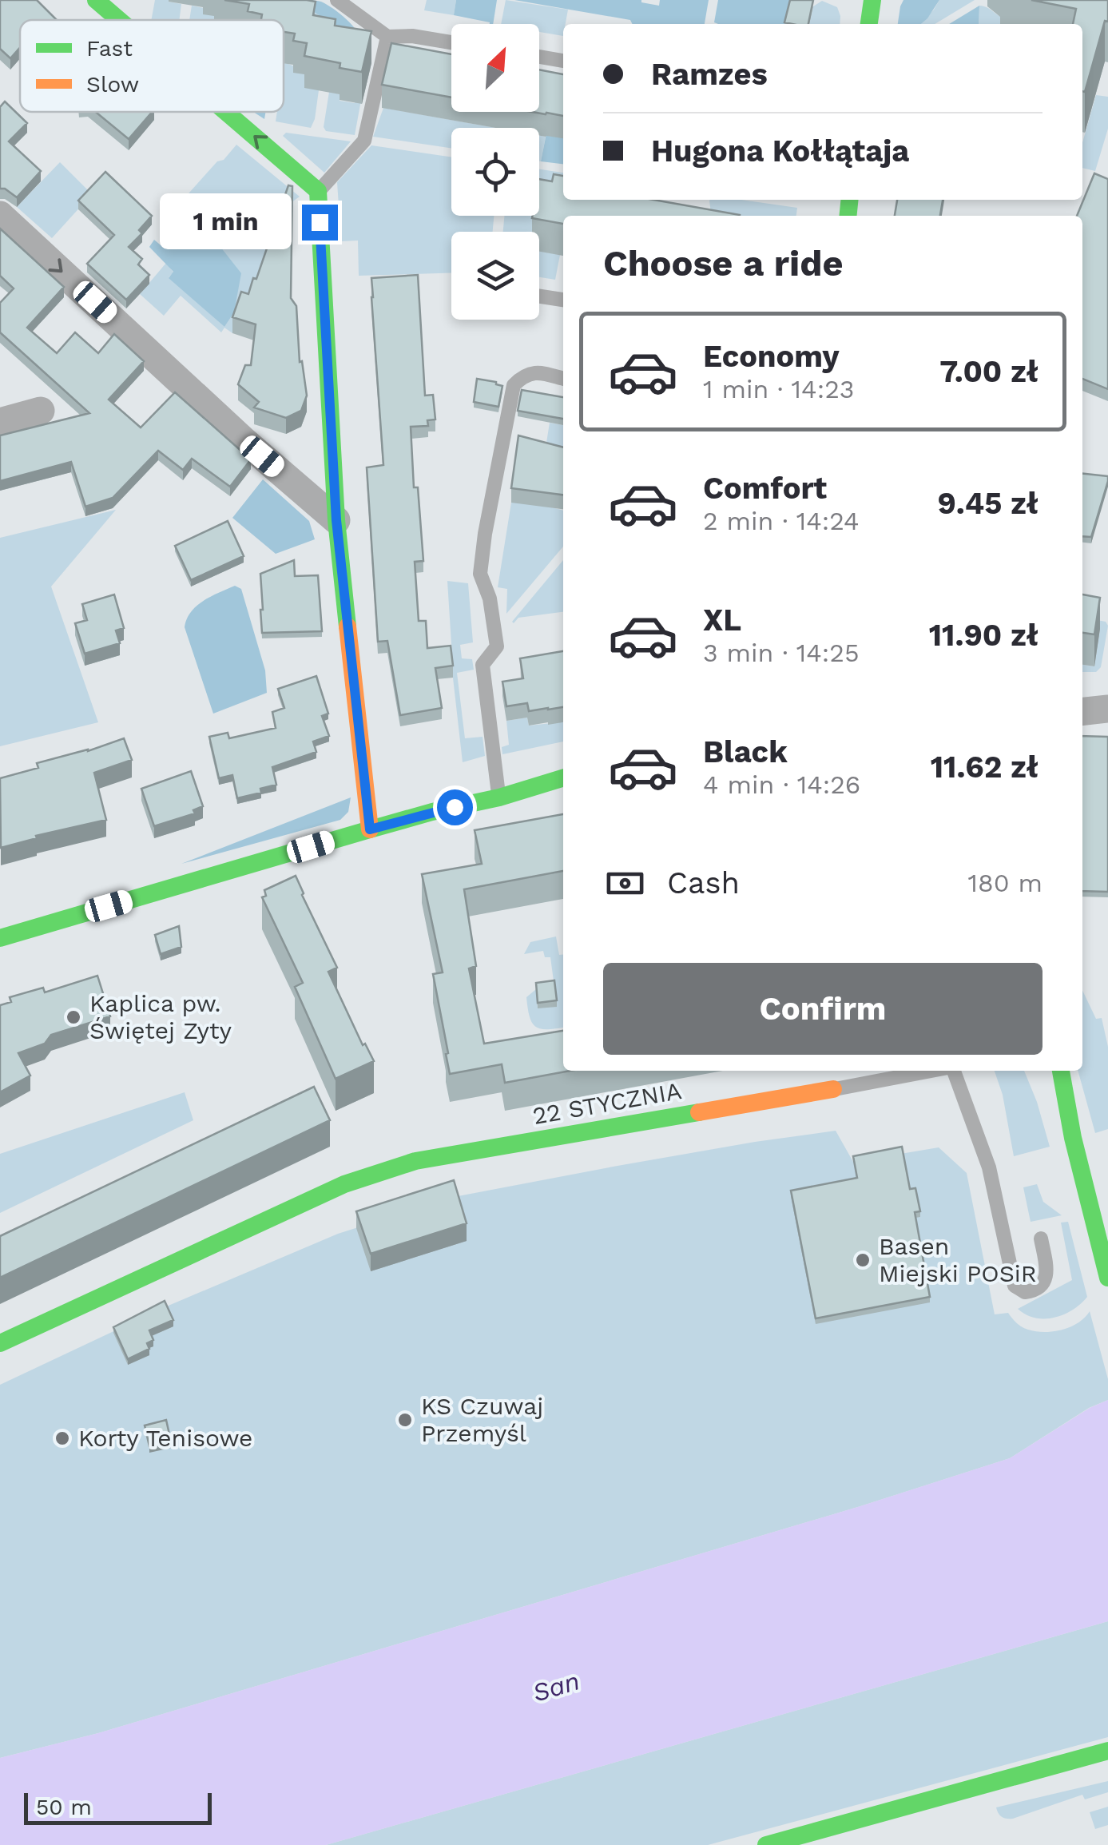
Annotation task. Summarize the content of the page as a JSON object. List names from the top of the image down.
{
  "streets": {
    "street": ["22 STYCZNIA"]
  },
  "water": ["San"],
  "places": [
    "Kaplica pw. Świętej Zyty",
    "Basen Miejski POSiR",
    "KS Czuwaj Przemyśl",
    "Korty Tenisowe"
  ],
  "legend": ["Fast", "Slow"],
  "scale_bar": "50 m",
  "north": "top right",
  "page": {
    "banner": ["Ramzes", "Hugona Kołłątaja"],
    "bubble": "1 min",
    "heading": "Choose a ride",
    "list": [
      {
        "name": "Economy",
        "note": "1 min · 14:23",
        "value": "7.00 zł"
      },
      {
        "name": "Comfort",
        "note": "2 min · 14:24",
        "value": "9.45 zł"
      },
      {
        "name": "XL",
        "note": "3 min · 14:25",
        "value": "11.90 zł"
      },
      {
        "name": "Black",
        "note": "4 min · 14:26",
        "value": "11.62 zł"
      }
    ],
    "pay": ["Cash", "180 m"],
    "buttons": "Confirm",
    "scale": "50 m"
  }
}
